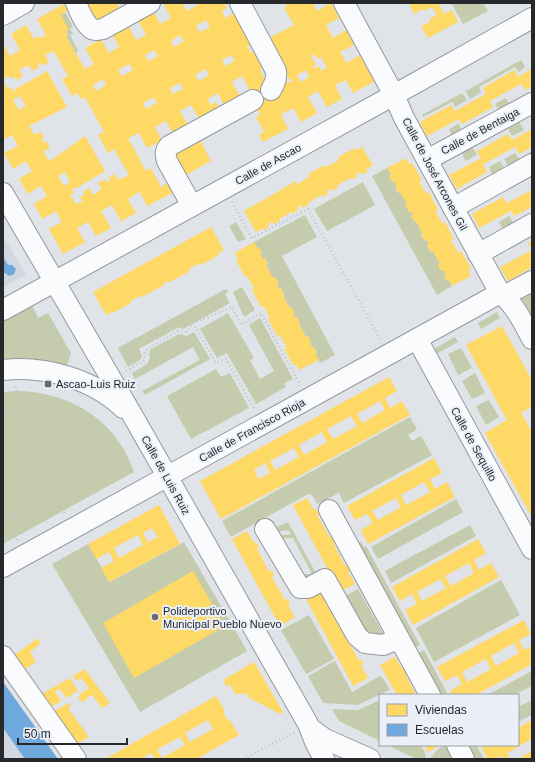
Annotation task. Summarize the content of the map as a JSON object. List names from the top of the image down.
{
  "streets": {
    "street": [
      "Calle de Bentaiga",
      "Calle de Ascao",
      "Calle de José Arcones Gil",
      "Calle de Francisco Rioja",
      "Calle de Sequillo",
      "Calle de Luis Ruiz"
    ]
  },
  "crossings": [
    ["Calle de Bentaiga", "Calle de José Arcones Gil"],
    ["Calle de Ascao", "Calle de José Arcones Gil"],
    ["Calle de Ascao", "Calle de Luis Ruiz"],
    ["Calle de José Arcones Gil", "Calle de Francisco Rioja"],
    ["Calle de Francisco Rioja", "Calle de Sequillo"],
    ["Calle de Francisco Rioja", "Calle de Luis Ruiz"]
  ],
  "places": {
    "transit": ["Ascao-Luis Ruiz"],
    "other": ["Polideportivo Municipal Pueblo Nuevo"]
  },
  "legend": ["Viviendas", "Escuelas"],
  "scale_bar": "50 m"
}
